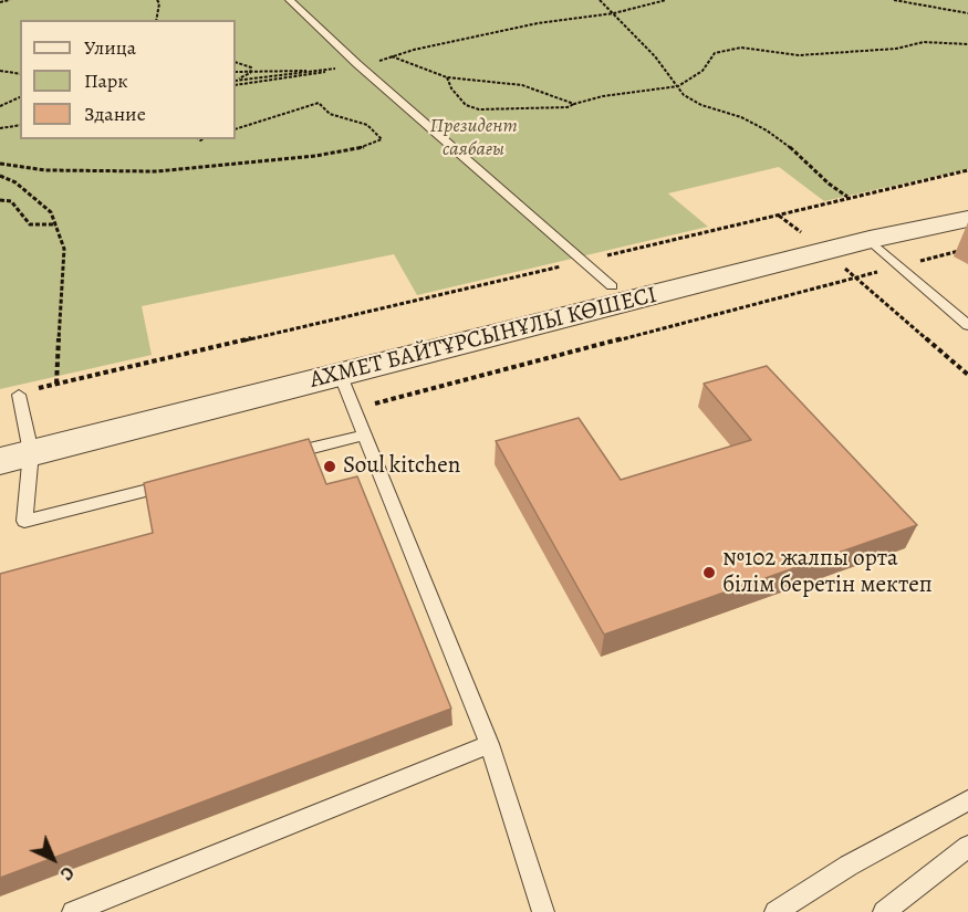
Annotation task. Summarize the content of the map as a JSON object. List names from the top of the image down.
{
  "streets": {
    "street": ["АХМЕТ БАЙТҰРСЫНҰЛЫ КӨШЕСІ"]
  },
  "parks": ["Президент саябағы"],
  "places": ["Soul kitchen", "№102 жалпы орта білім беретін мектеп"],
  "legend": ["Улица", "Парк", "Здание"],
  "north": "bottom right"
}
